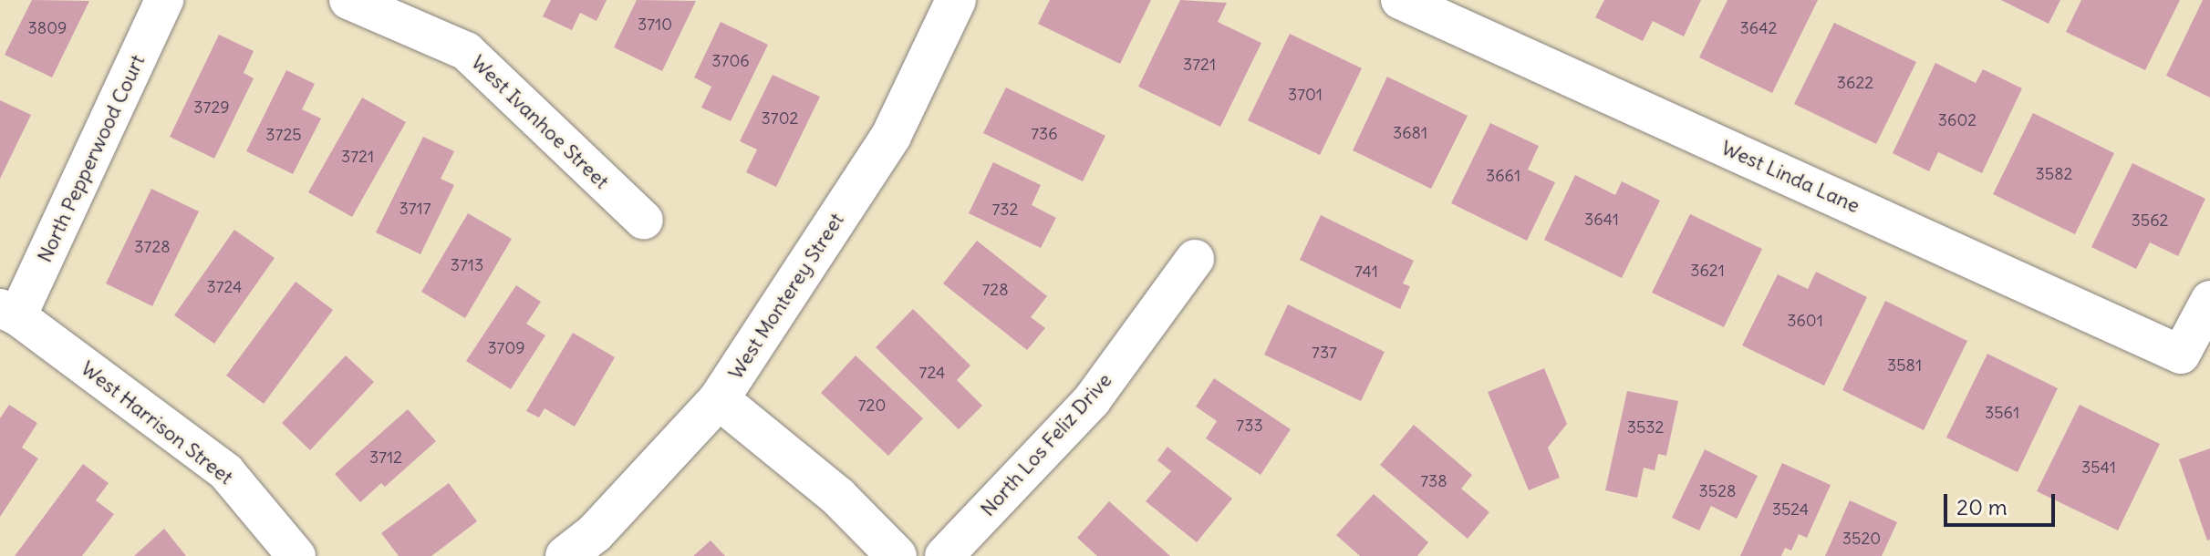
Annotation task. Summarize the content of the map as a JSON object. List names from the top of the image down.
{
  "streets": {
    "street": [
      "West Ivanhoe Street",
      "North Pepperwood Court",
      "West Linda Lane",
      "West Monterey Street",
      "West Harrison Street",
      "North Los Feliz Drive"
    ]
  },
  "crossings": [
    ["North Pepperwood Court", "West Harrison Street"]
  ],
  "house_numbers": [
    "3710",
    "3809",
    "3642",
    "3706",
    "3721",
    "3622",
    "3701",
    "3729",
    "3702",
    "3602",
    "3681",
    "736",
    "3725",
    "3721",
    "3582",
    "3661",
    "3717",
    "732",
    "3641",
    "3562",
    "3728",
    "3713",
    "3621",
    "741",
    "3724",
    "728",
    "3601",
    "3709",
    "737",
    "3581",
    "724",
    "720",
    "3561",
    "733",
    "3532",
    "3712",
    "3541",
    "738",
    "3528",
    "3524",
    "3520"
  ],
  "scale_bar": "20 m"
}
